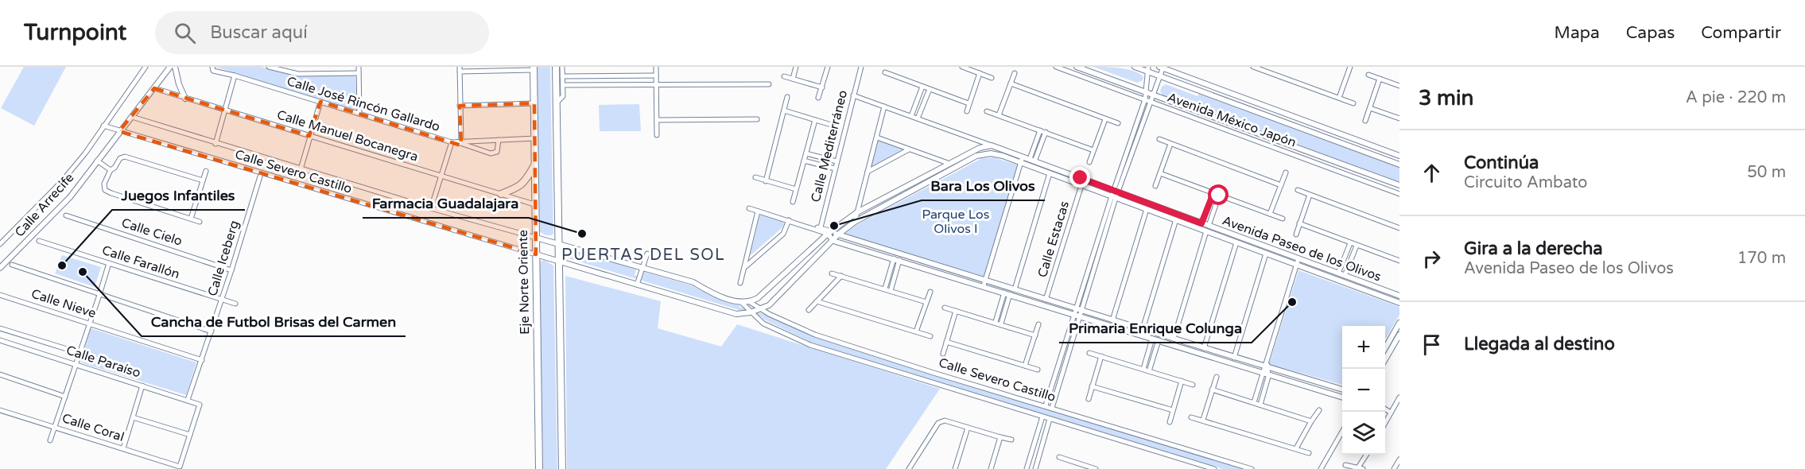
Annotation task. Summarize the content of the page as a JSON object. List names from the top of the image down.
{
  "streets": {
    "main road": ["Eje Norte Oriente"],
    "street": [
      "Calle José Rincón Gallardo",
      "Avenida México Japón",
      "Calle Manuel Bocanegra",
      "Calle Mediterráneo",
      "Calle Severo Castillo",
      "Calle Arrecife",
      "Calle Cielo",
      "Calle Estacas",
      "Avenida Paseo de los Olivos",
      "Calle Iceberg",
      "Calle Farallón",
      "Calle Nieve",
      "Calle Paraíso",
      "Calle Coral"
    ]
  },
  "crossings": [
    ["Calle José Rincón Gallardo", "Eje Norte Oriente"],
    ["Calle Manuel Bocanegra", "Calle Arrecife"],
    ["Calle Manuel Bocanegra", "Eje Norte Oriente"],
    ["Calle Severo Castillo", "Calle Arrecife"],
    ["Calle Severo Castillo", "Avenida Paseo de los Olivos"],
    ["Calle Severo Castillo", "Eje Norte Oriente"],
    ["Calle Cielo", "Calle Iceberg"],
    ["Calle Estacas", "Avenida Paseo de los Olivos"],
    ["Calle Iceberg", "Calle Farallón"],
    ["Calle Iceberg", "Calle Nieve"],
    ["Calle Iceberg", "Calle Paraíso"],
    ["Calle Paraíso", "Calle Coral"]
  ],
  "districts": ["PUERTAS DEL SOL"],
  "parks": ["Parque Los Olivos I"],
  "places": [
    "Bara Los Olivos",
    "Farmacia Guadalajara",
    "Juegos Infantiles",
    "Cancha de Futbol Brisas del Carmen",
    "Primaria Enrique Colunga"
  ],
  "page": {
    "header": "Turnpoint",
    "search": "Buscar aquí",
    "nav": ["Mapa", "Capas", "Compartir"],
    "heading": ["3 min", "A pie · 220 m"],
    "list": [
      ["Continúa", "Circuito Ambato", "50 m"],
      ["Gira a la derecha", "Avenida Paseo de los Olivos", "170 m"],
      "Llegada al destino"
    ],
    "map_buttons": ["+", "−"]
  }
}
